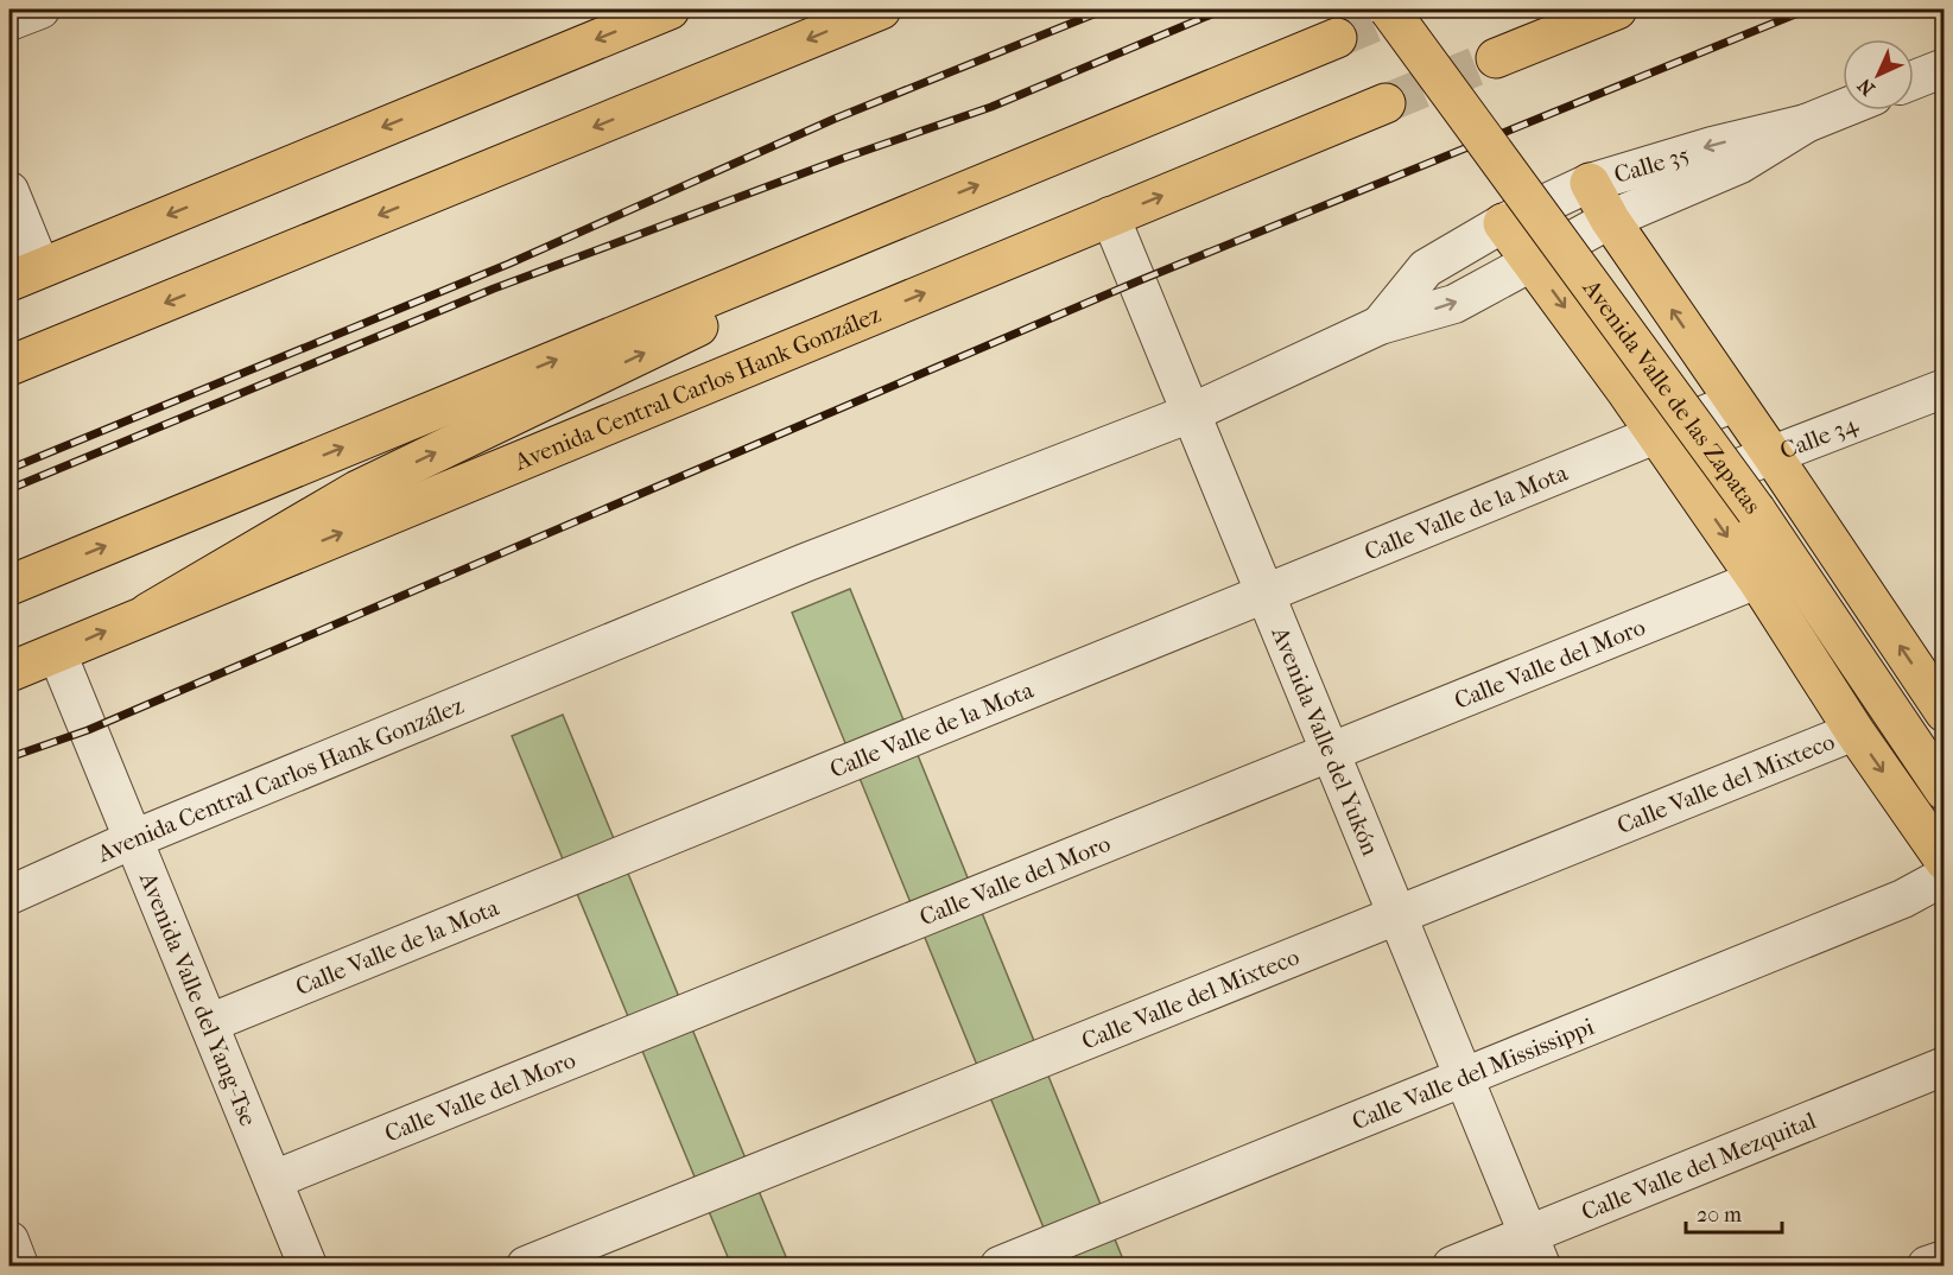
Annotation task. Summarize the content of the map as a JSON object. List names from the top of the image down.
{
  "streets": {
    "main road": ["Avenida Central Carlos Hank González", "Avenida Valle de las Zapatas"],
    "street": [
      "Calle 35",
      "Calle 34",
      "Calle Valle de la Mota",
      "Calle Valle del Moro",
      "Avenida Valle del Yukón",
      "Calle Valle del Mixteco",
      "Avenida Valle del Yang-Tse",
      "Calle Valle del Mississippi",
      "Calle Valle del Mezquital"
    ]
  },
  "crossings": [
    ["Calle 35", "Avenida Central Carlos Hank González"],
    ["Calle 35", "Avenida Valle de las Zapatas"],
    ["Avenida Central Carlos Hank González", "Avenida Valle de las Zapatas"],
    ["Avenida Central Carlos Hank González", "Avenida Valle del Yukón"],
    ["Avenida Central Carlos Hank González", "Avenida Valle del Yang-Tse"],
    ["Avenida Valle de las Zapatas", "Calle 34"],
    ["Avenida Valle de las Zapatas", "Calle Valle de la Mota"],
    ["Avenida Valle de las Zapatas", "Calle Valle del Moro"],
    ["Avenida Valle de las Zapatas", "Calle Valle del Mixteco"],
    ["Calle Valle de la Mota", "Avenida Valle del Yukón"],
    ["Calle Valle de la Mota", "Avenida Valle del Yang-Tse"],
    ["Calle Valle del Moro", "Avenida Valle del Yukón"],
    ["Calle Valle del Moro", "Avenida Valle del Yang-Tse"],
    ["Avenida Valle del Yukón", "Calle Valle del Mixteco"],
    ["Avenida Valle del Yukón", "Calle Valle del Mississippi"],
    ["Avenida Valle del Yukón", "Calle Valle del Mezquital"]
  ],
  "scale_bar": "20 m",
  "north": "bottom left"
}
